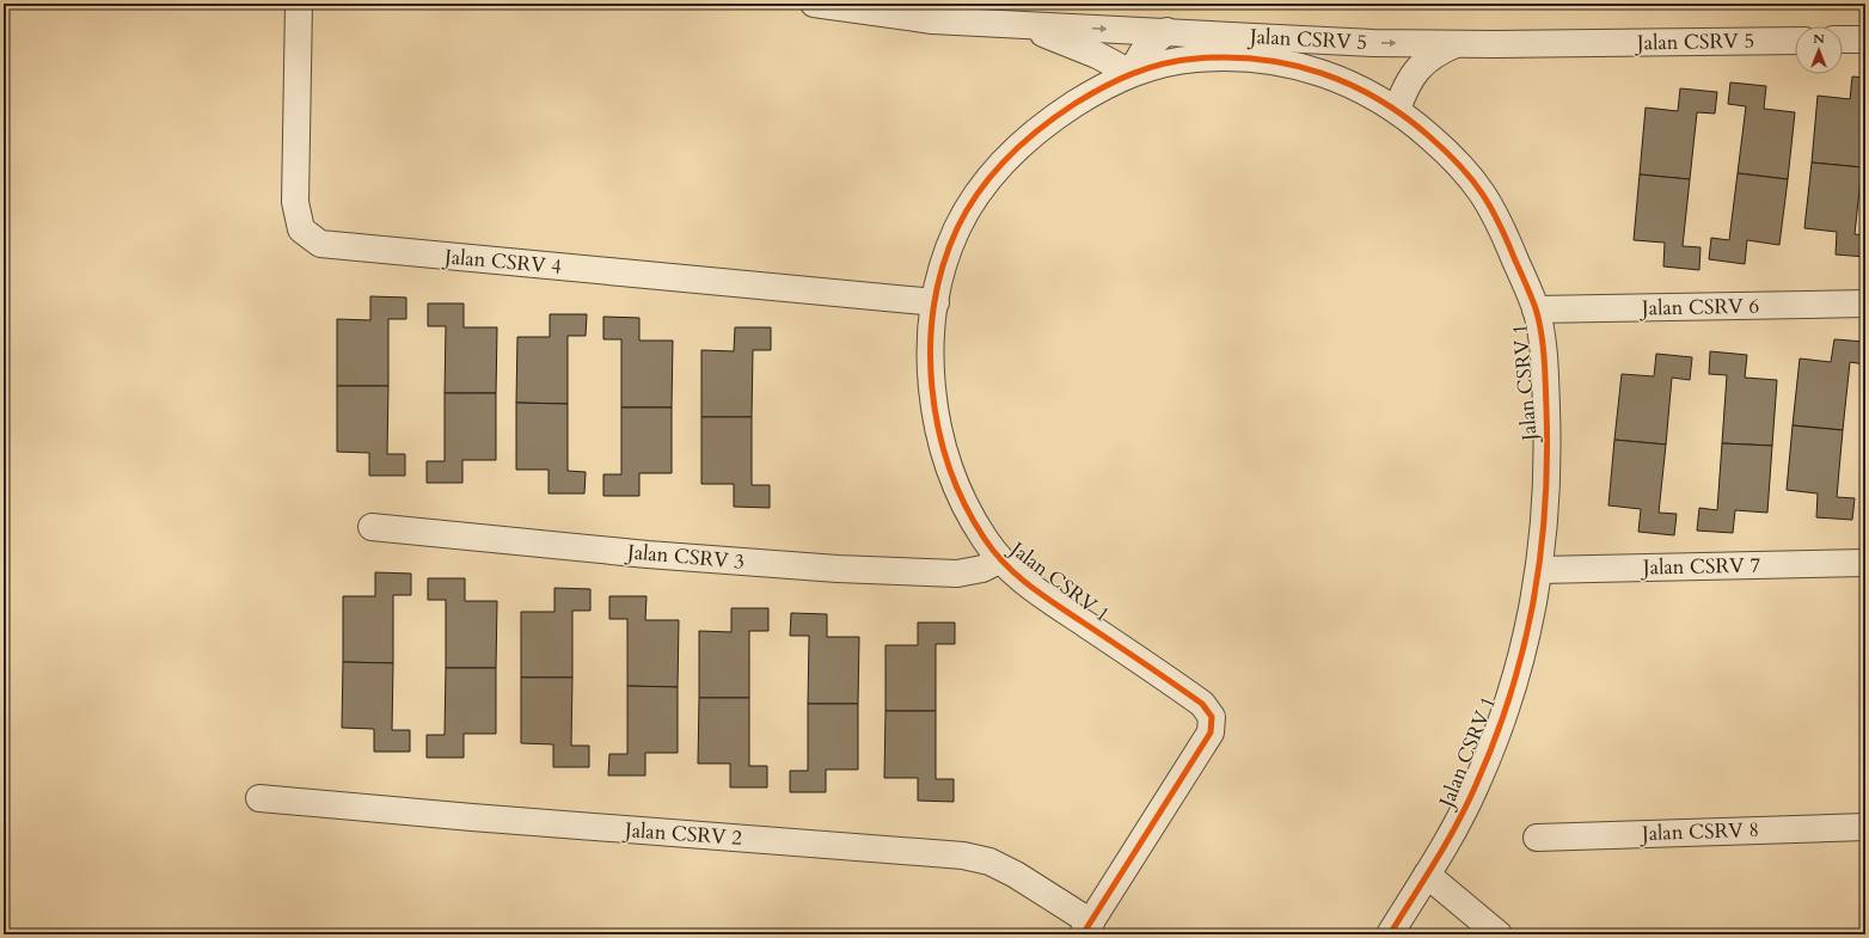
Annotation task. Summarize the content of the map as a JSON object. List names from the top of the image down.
{
  "streets": {
    "street": [
      "Jalan CSRV 5",
      "Jalan CSRV 4",
      "Jalan CSRV 6",
      "Jalan CSRV 1",
      "Jalan CSRV 3",
      "Jalan CSRV 7",
      "Jalan CSRV 8",
      "Jalan CSRV 2"
    ]
  },
  "crossings": [
    ["Jalan CSRV 4", "Jalan CSRV 1"],
    ["Jalan CSRV 6", "Jalan CSRV 1"],
    ["Jalan CSRV 1", "Jalan CSRV 3"],
    ["Jalan CSRV 1", "Jalan CSRV 7"],
    ["Jalan CSRV 1", "Jalan CSRV 2"]
  ],
  "one_way": ["Jalan CSRV 5"],
  "north": "top"
}
